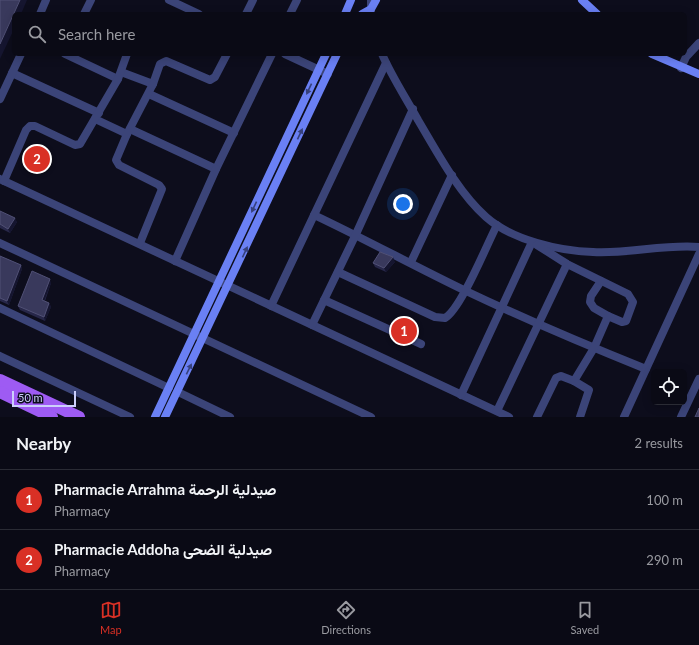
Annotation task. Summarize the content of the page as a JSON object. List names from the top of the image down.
{
  "scale_bar": "50 m",
  "page": {
    "search": "Search here",
    "pins": ["2", "1"],
    "scale": "50 m",
    "heading": ["Nearby", "2 results"],
    "list": [
      {
        "mark": "1",
        "name": "Pharmacie Arrahma صيدلية الرحمة",
        "note": "Pharmacy",
        "value": "100 m"
      },
      {
        "mark": "2",
        "name": "Pharmacie Addoha صيدلية الضحى",
        "note": "Pharmacy",
        "value": "290 m"
      }
    ],
    "nav": ["Map", "Directions", "Saved"]
  }
}
